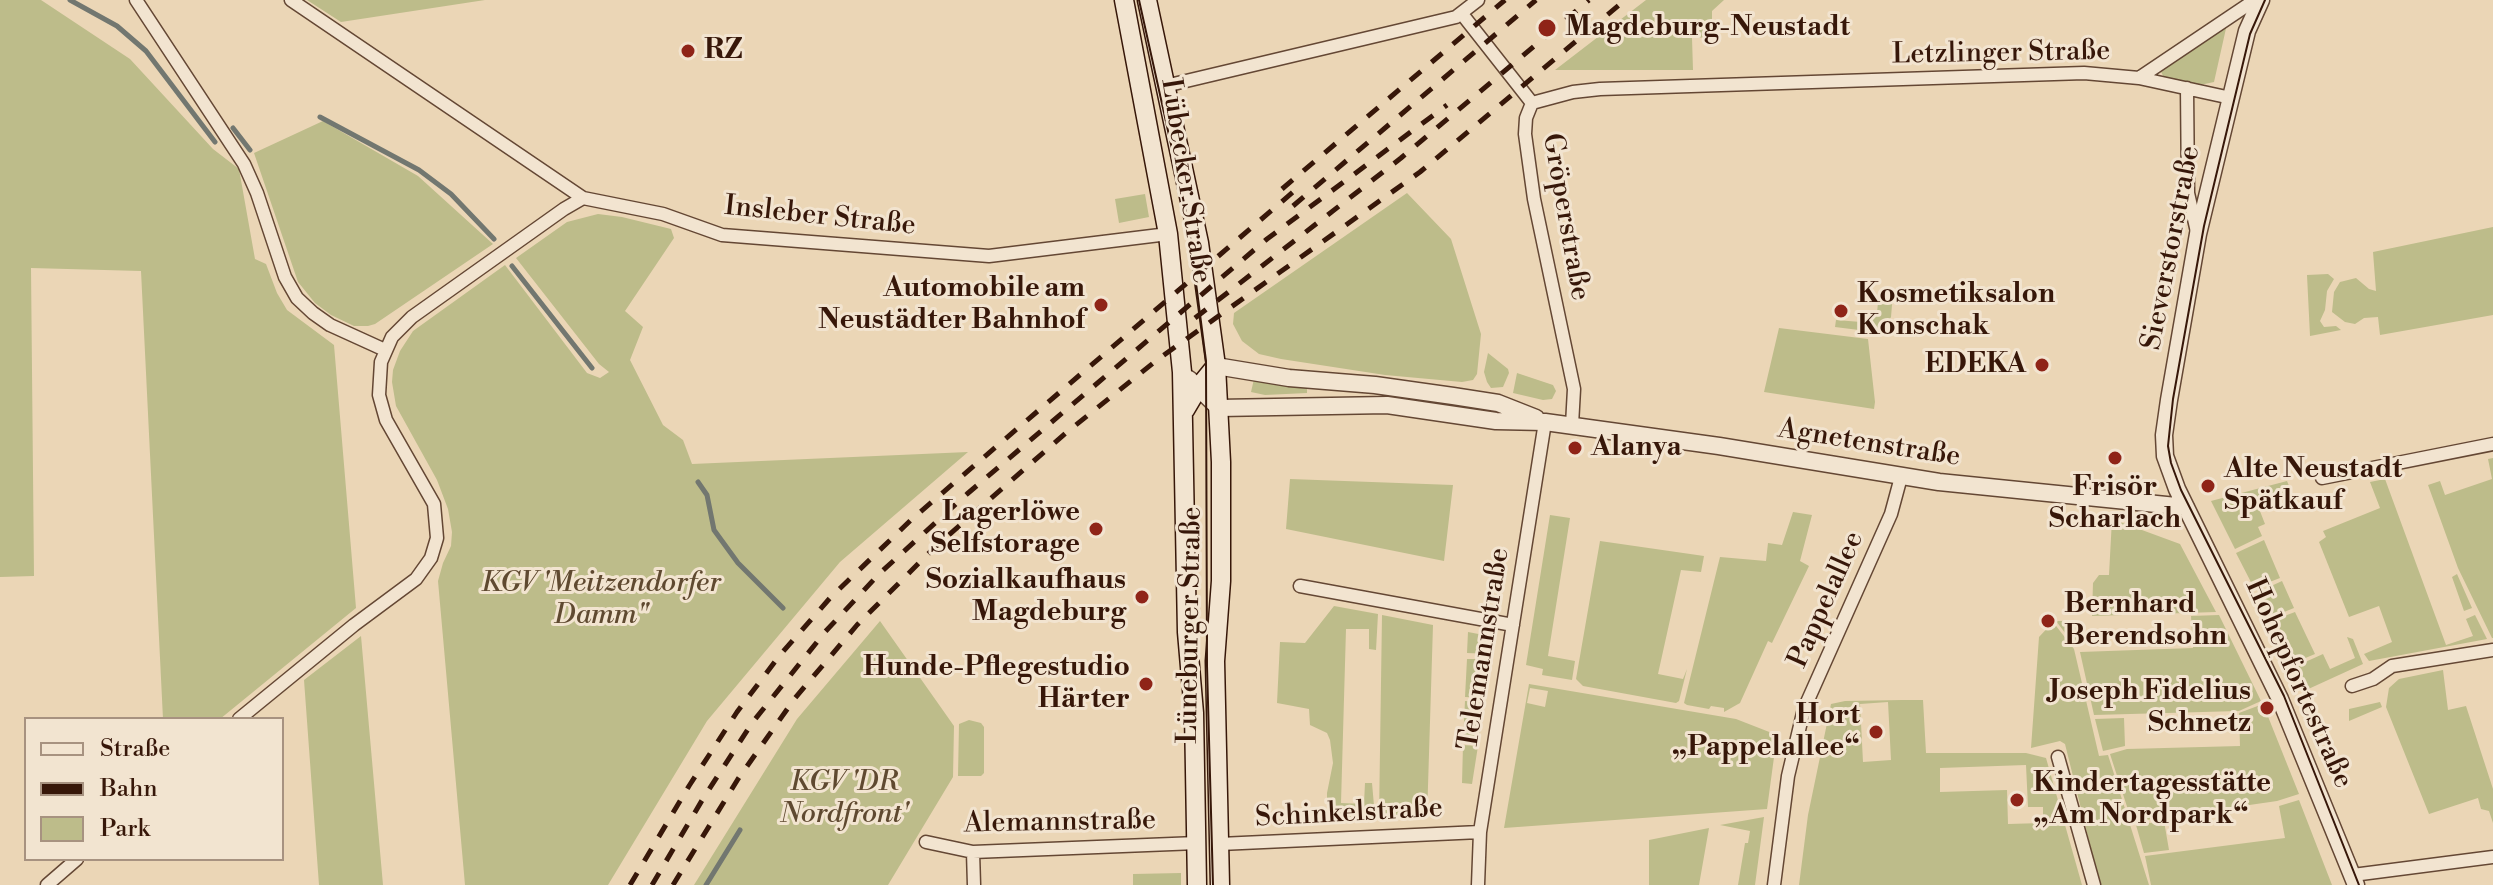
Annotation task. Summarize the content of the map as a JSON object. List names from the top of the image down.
{
  "streets": {
    "main road": ["Lübecker Straße", "Lüneburger Straße"],
    "street": [
      "Letzlinger Straße",
      "Insleber Straße",
      "Gröperstraße",
      "Sieverstorstraße",
      "Agnetenstraße",
      "Pappelallee",
      "Telemannstraße",
      "Hohepfortestraße",
      "Schinkelstraße",
      "Alemannstraße"
    ]
  },
  "crossings": [
    ["Letzlinger Straße", "Gröperstraße"],
    ["Letzlinger Straße", "Sieverstorstraße"],
    ["Lübecker Straße", "Insleber Straße"],
    ["Lübecker Straße", "Agnetenstraße"],
    ["Lübecker Straße", "Lüneburger Straße"],
    ["Gröperstraße", "Agnetenstraße"],
    ["Sieverstorstraße", "Agnetenstraße"],
    ["Sieverstorstraße", "Hohepfortestraße"],
    ["Agnetenstraße", "Pappelallee"],
    ["Agnetenstraße", "Lüneburger Straße"],
    ["Agnetenstraße", "Telemannstraße"],
    ["Agnetenstraße", "Hohepfortestraße"],
    ["Lüneburger Straße", "Schinkelstraße"],
    ["Lüneburger Straße", "Alemannstraße"],
    ["Telemannstraße", "Schinkelstraße"]
  ],
  "parks": ["KGV 'Meitzendorfer Damm\"", "KGV 'DR Nordfront'"],
  "places": [
    "Magdeburg-Neustadt",
    "RZ",
    "Automobile am Neustädter Bahnhof",
    "Kosmetiksalon Konschak",
    "EDEKA",
    "Alanya",
    "Frisör Scharlach",
    "Alte Neustadt Spätkauf",
    "Lagerlöwe Selfstorage",
    "Sozialkaufhaus Magdeburg",
    "Bernhard Berendsohn",
    "Hunde-Pflegestudio Härter",
    "Joseph Fidelius Schnetz",
    "Hort „Pappelallee“",
    "Kindertagesstätte „Am Nordpark“"
  ],
  "legend": ["Straße", "Bahn", "Park"]
}
